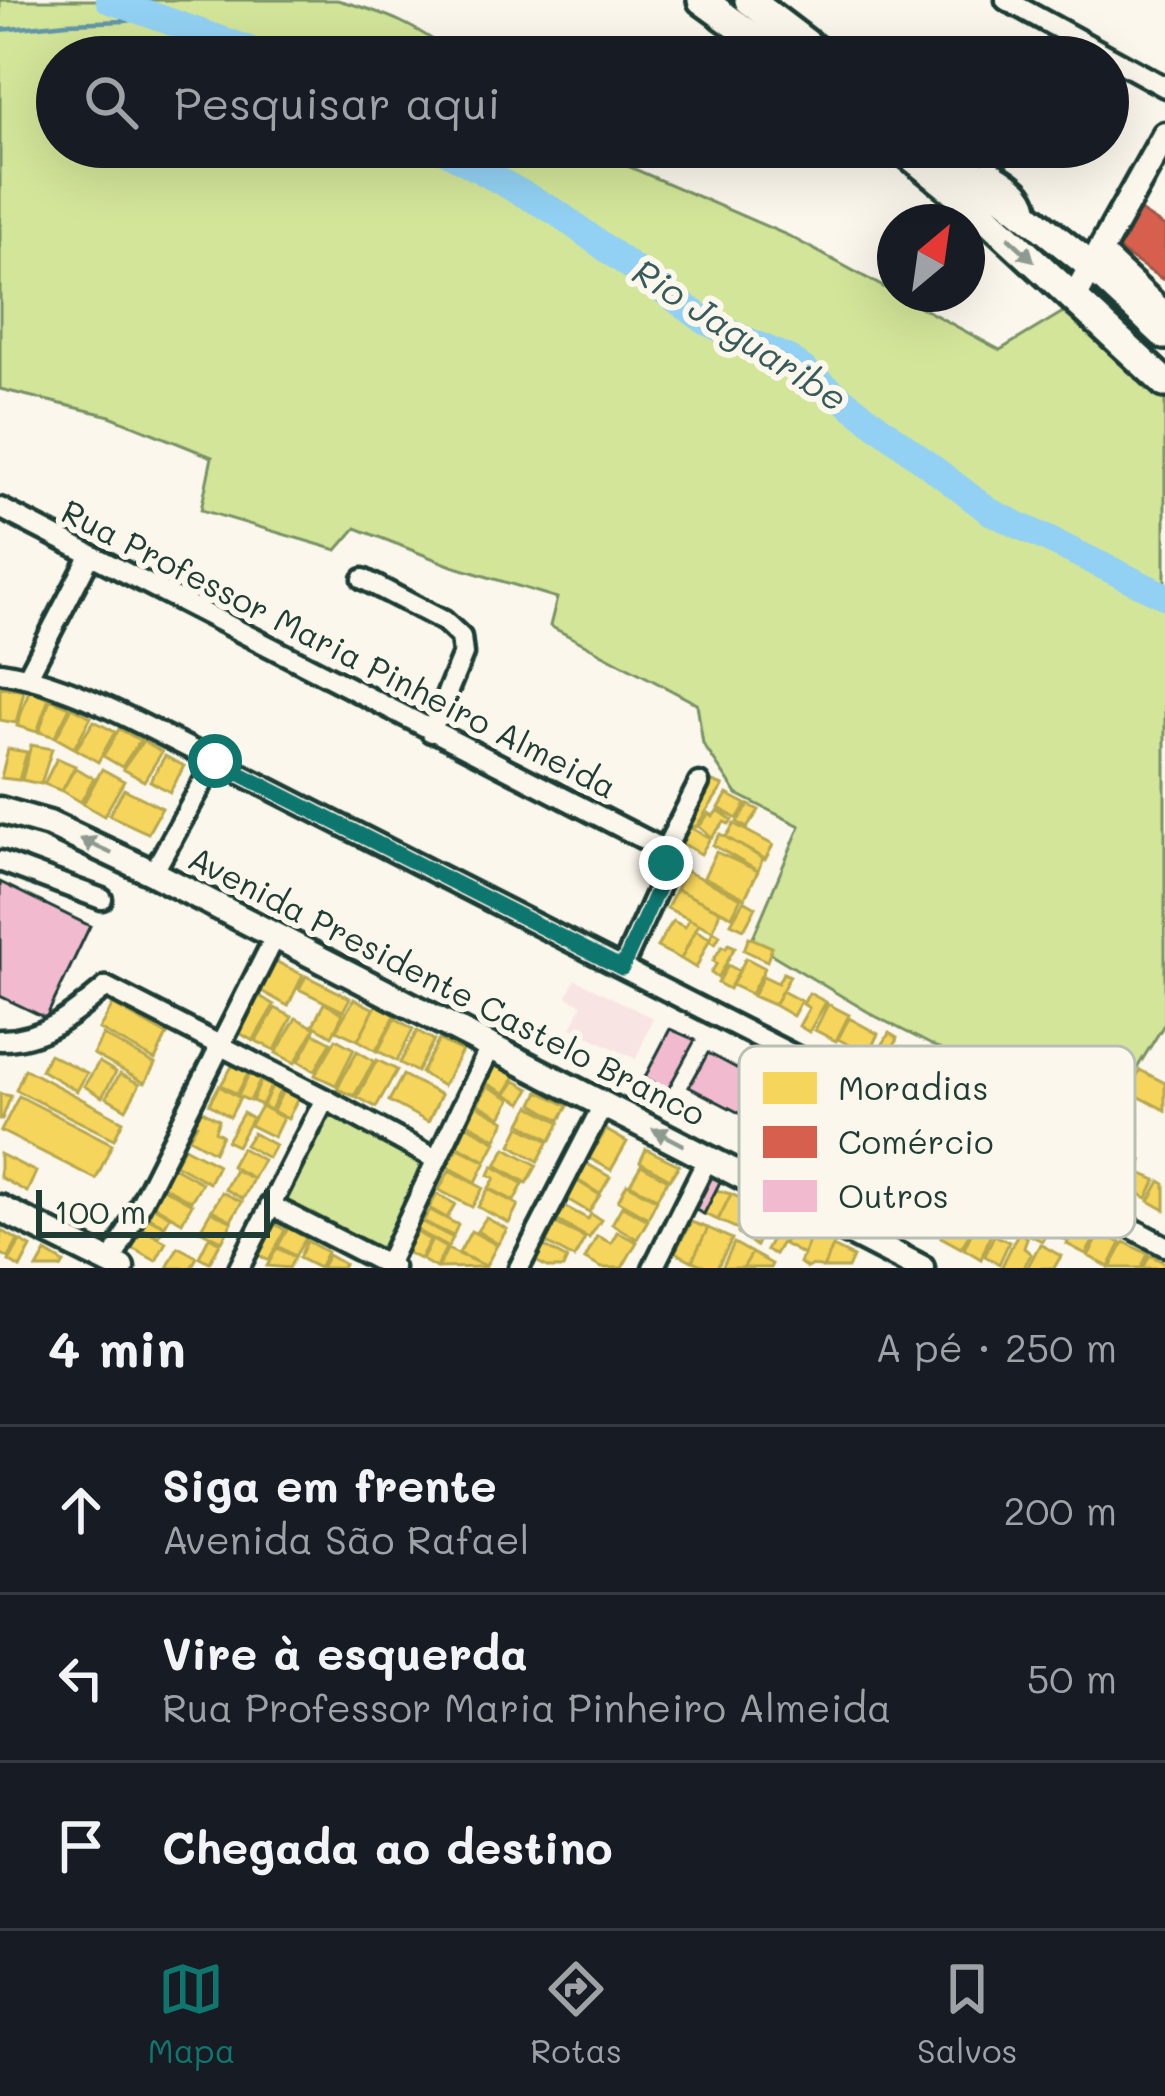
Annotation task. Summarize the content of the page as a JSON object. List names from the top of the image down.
{
  "streets": {
    "main road": ["Avenida Presidente Castelo Branco"],
    "street": ["Rua Professor Maria Pinheiro Almeida"]
  },
  "water": ["Rio Jaguaribe"],
  "legend": ["Moradias", "Comércio", "Outros"],
  "scale_bar": "100 m",
  "north": "top right",
  "page": {
    "search": "Pesquisar aqui",
    "scale": "100 m",
    "heading": ["4 min", "A pé · 250 m"],
    "list": [
      ["Siga em frente", "Avenida São Rafael", "200 m"],
      ["Vire à esquerda", "Rua Professor Maria Pinheiro Almeida", "50 m"],
      "Chegada ao destino"
    ],
    "nav": ["Mapa", "Rotas", "Salvos"]
  }
}
